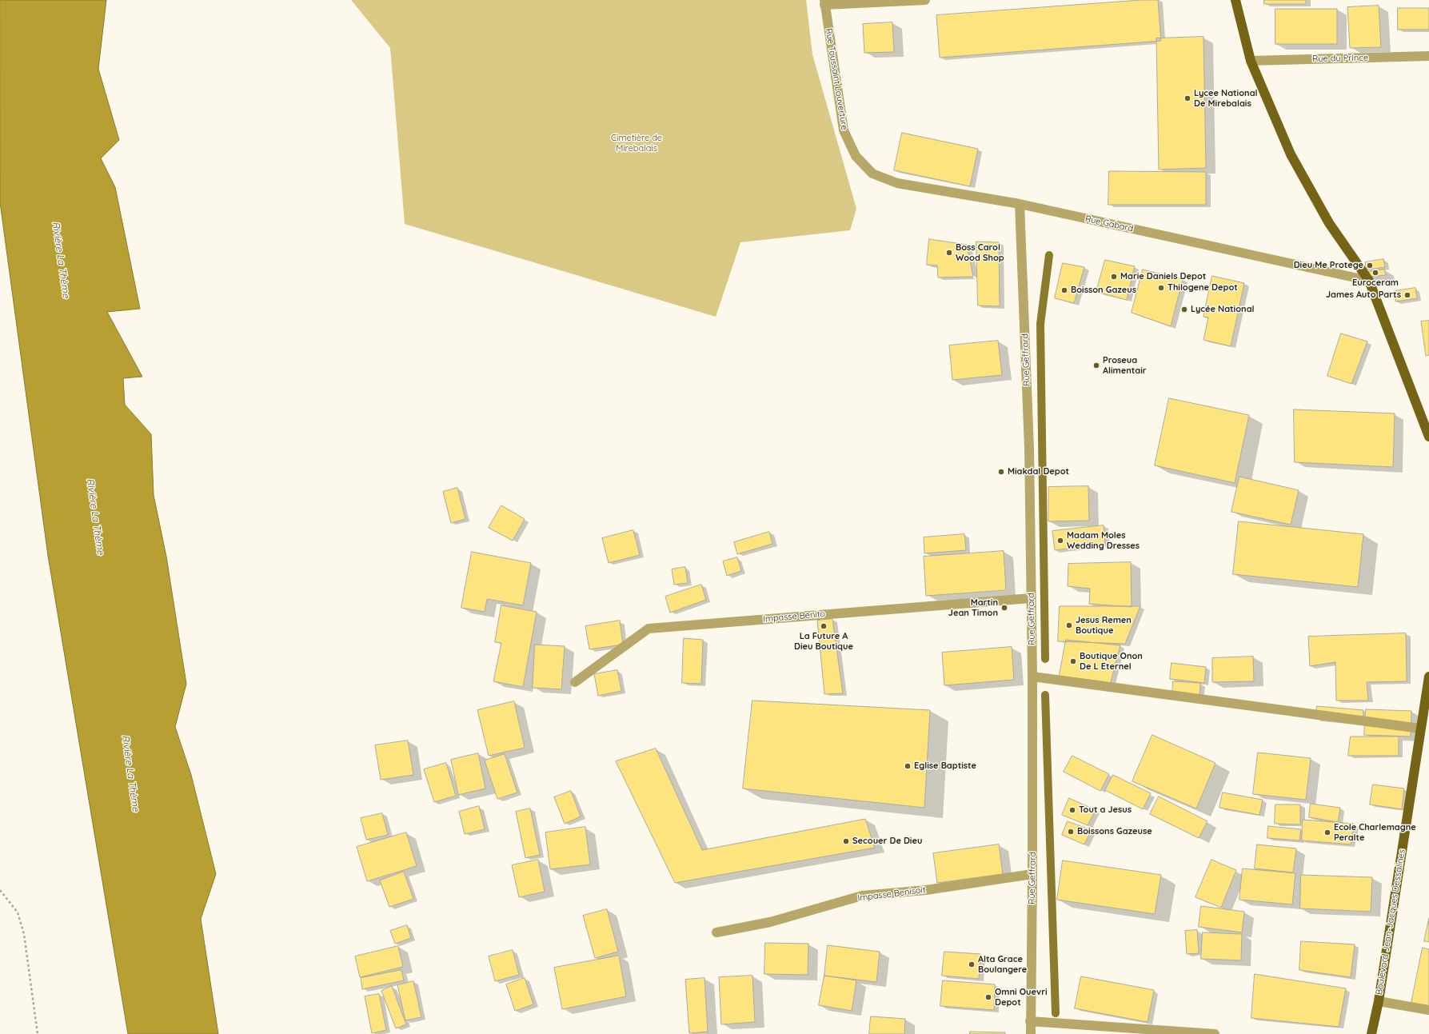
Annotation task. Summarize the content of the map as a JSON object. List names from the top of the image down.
{
  "streets": {
    "main road": ["Boulevard Jean-Jacques Dessalines"],
    "street": [
      "Rue du Prince",
      "Rue Toussaint Louverture",
      "Rue Gabard",
      "Rue Geffrard",
      "Impasse Benito",
      "Impasse Benisoit"
    ]
  },
  "crossings": [
    ["Rue Toussaint Louverture", "Rue Gabard"],
    ["Rue Gabard", "Rue Geffrard"],
    ["Rue Geffrard", "Impasse Benito"],
    ["Rue Geffrard", "Impasse Benisoit"]
  ],
  "water": ["Rivière La Thème"],
  "parks": ["Cimetière de Mirebalais"],
  "places": [
    "Lycee National De Mirebalais",
    "Boss Carol Wood Shop",
    "Dieu Me Protege",
    "Euroceram",
    "Marie Daniels Depot",
    "Thilogene Depot",
    "Boisson Gazeus",
    "James Auto Parts",
    "Lycée National",
    "Proseua Alimentair",
    "Miakdal Depot",
    "Madam Moles Wedding Dresses",
    "Martin Jean Timon",
    "Jesus Remen Boutique",
    "La Future A Dieu Boutique",
    "Boutique Onon De L Eternel",
    "Eglise Baptiste",
    "Tout a Jesus",
    "Boissons Gazeuse",
    "Ecole Charlemagne Peralte",
    "Secouer De Dieu",
    "Alta Grace Boulangere",
    "Omni Ouevri Depot"
  ]
}
